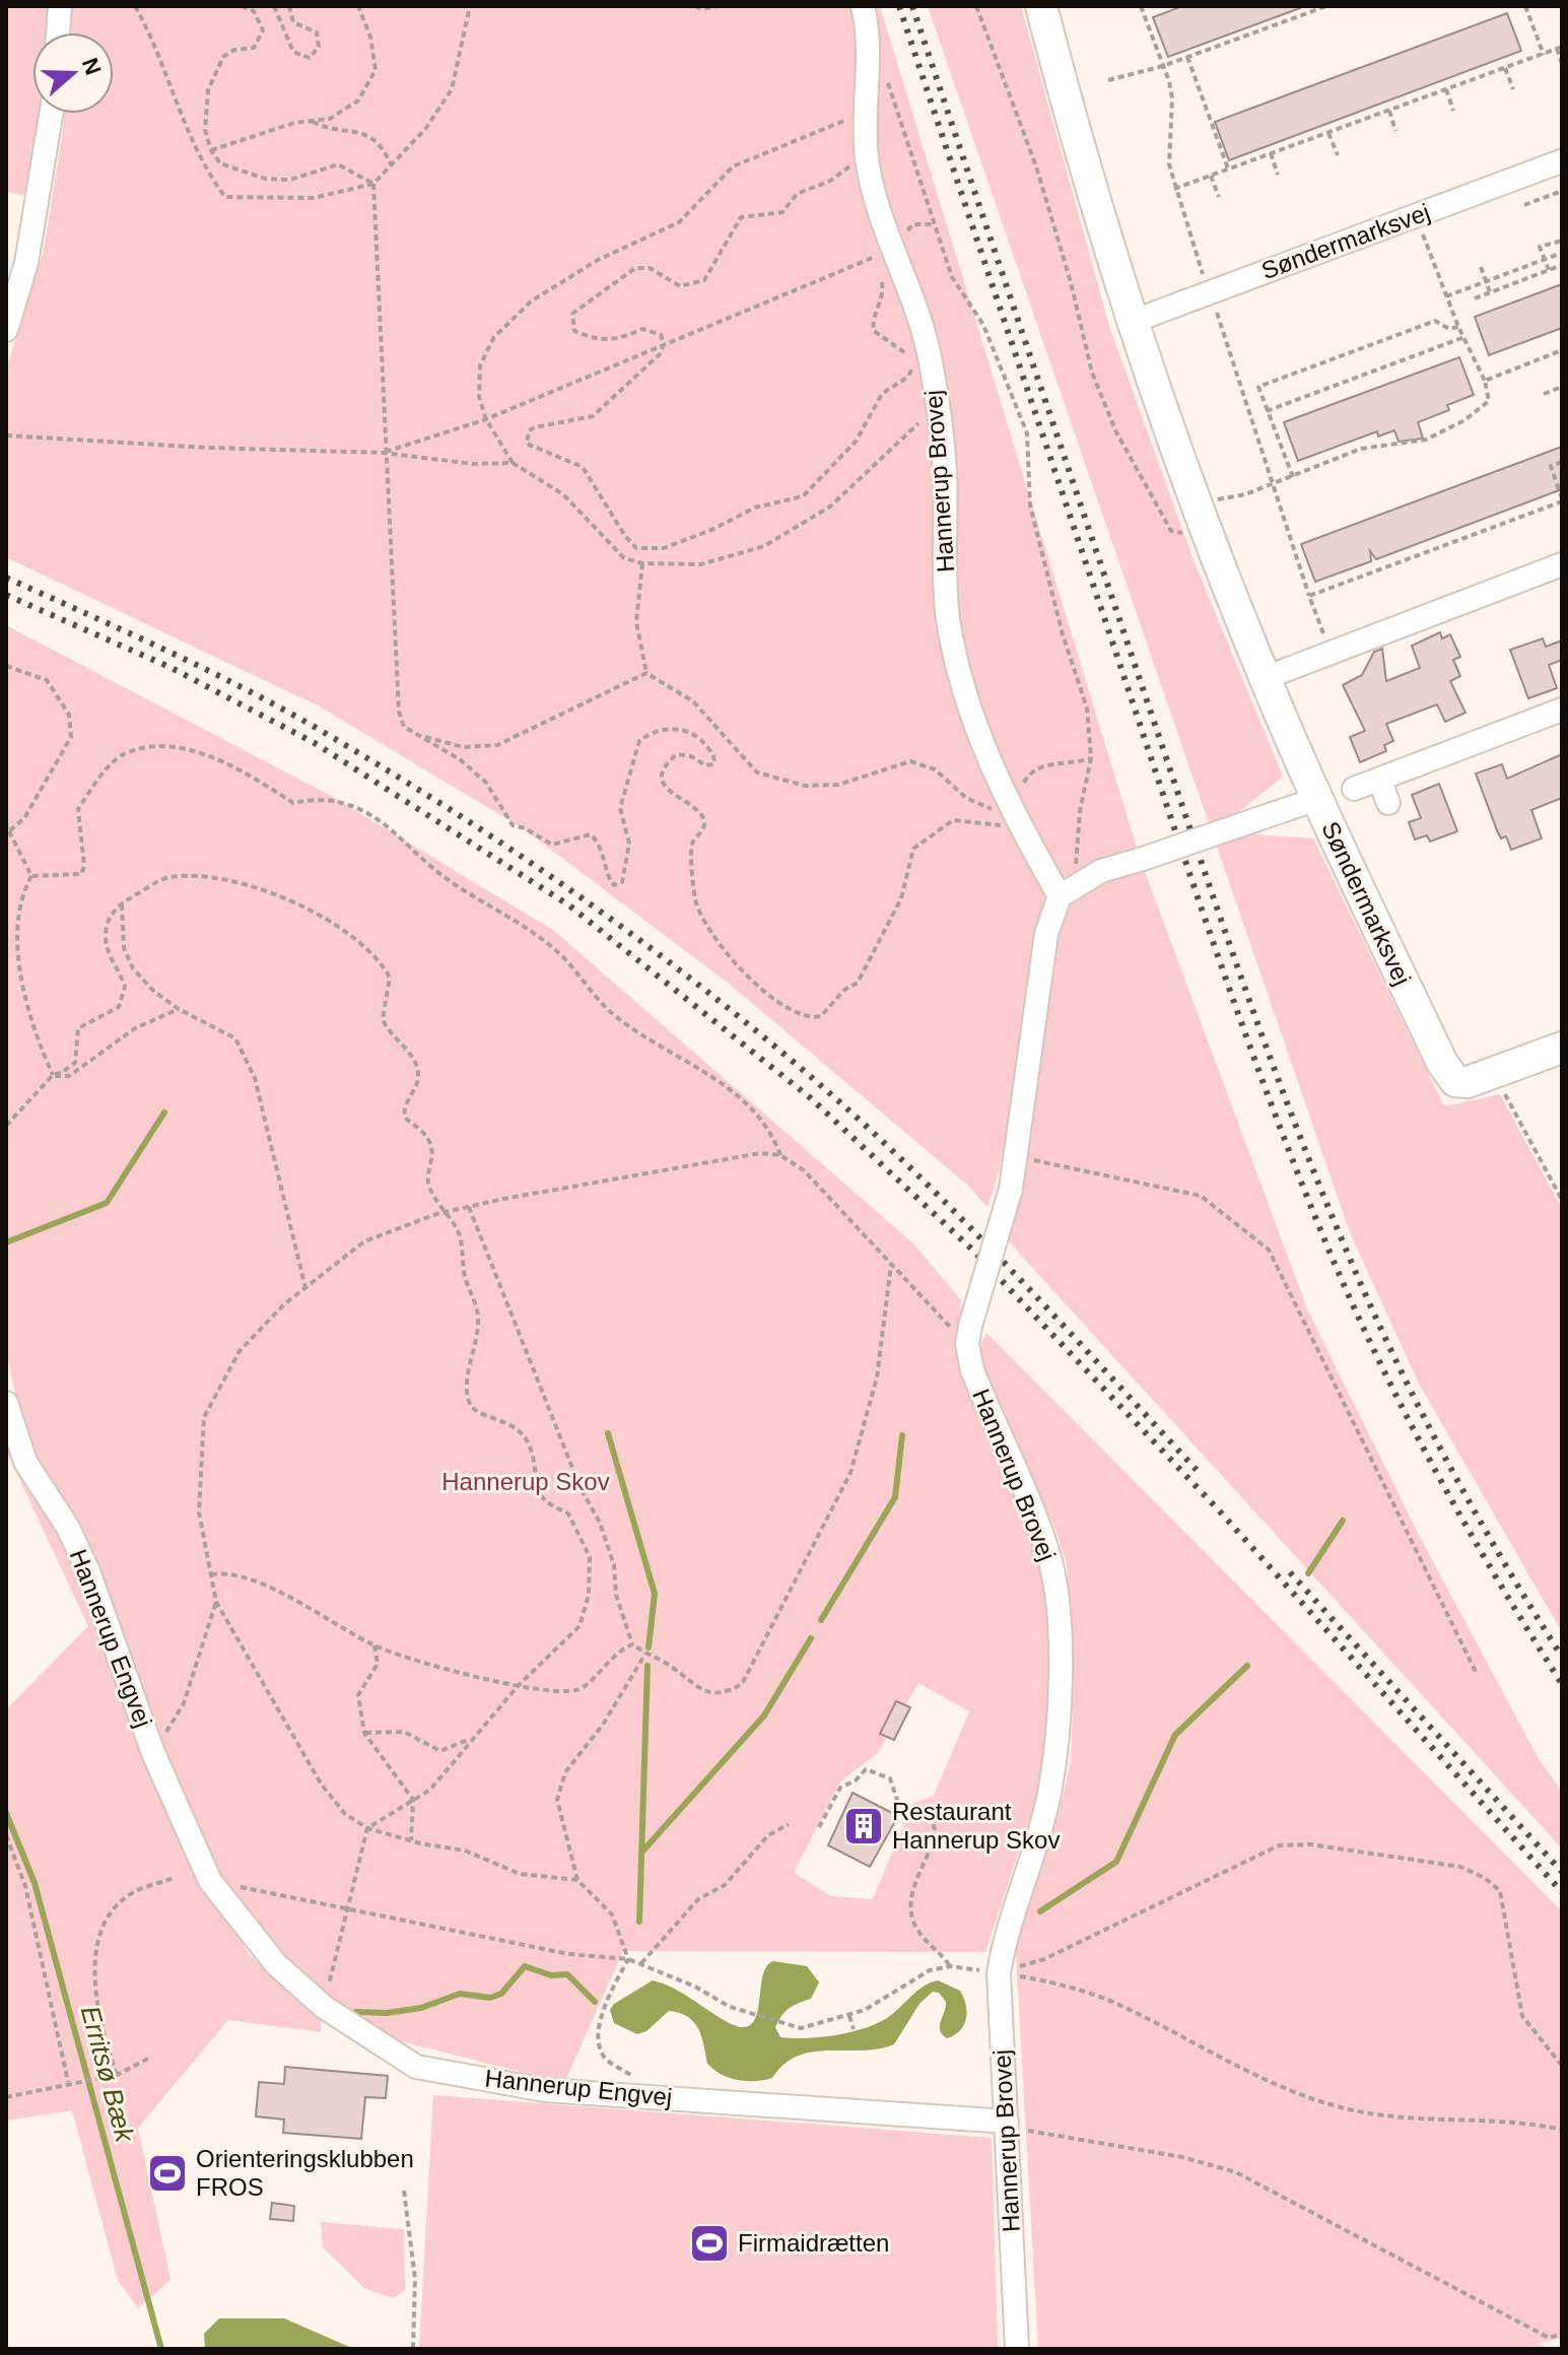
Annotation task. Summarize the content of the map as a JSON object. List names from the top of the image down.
{
  "streets": {
    "street": ["Søndermarksvej", "Hannerup Brovej", "Hannerup Engvej"]
  },
  "crossings": [
    ["Hannerup Brovej", "Hannerup Engvej"]
  ],
  "water": ["Erritsø Bæk"],
  "parks": ["Hannerup Skov"],
  "places": {
    "building": ["Restaurant Hannerup Skov"],
    "sports": ["Orienteringsklubben FROS", "Firmaidrætten"]
  },
  "north": "right"
}
